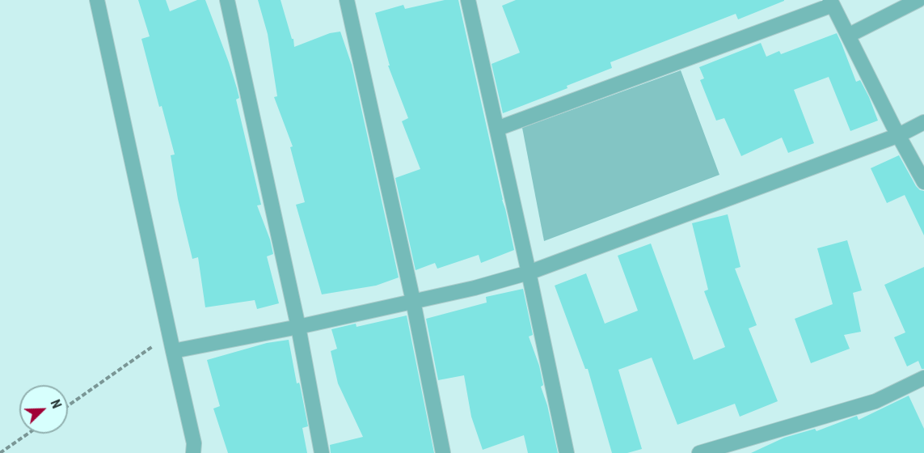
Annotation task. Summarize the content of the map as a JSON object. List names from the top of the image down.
{
  "north": "top right"
}
